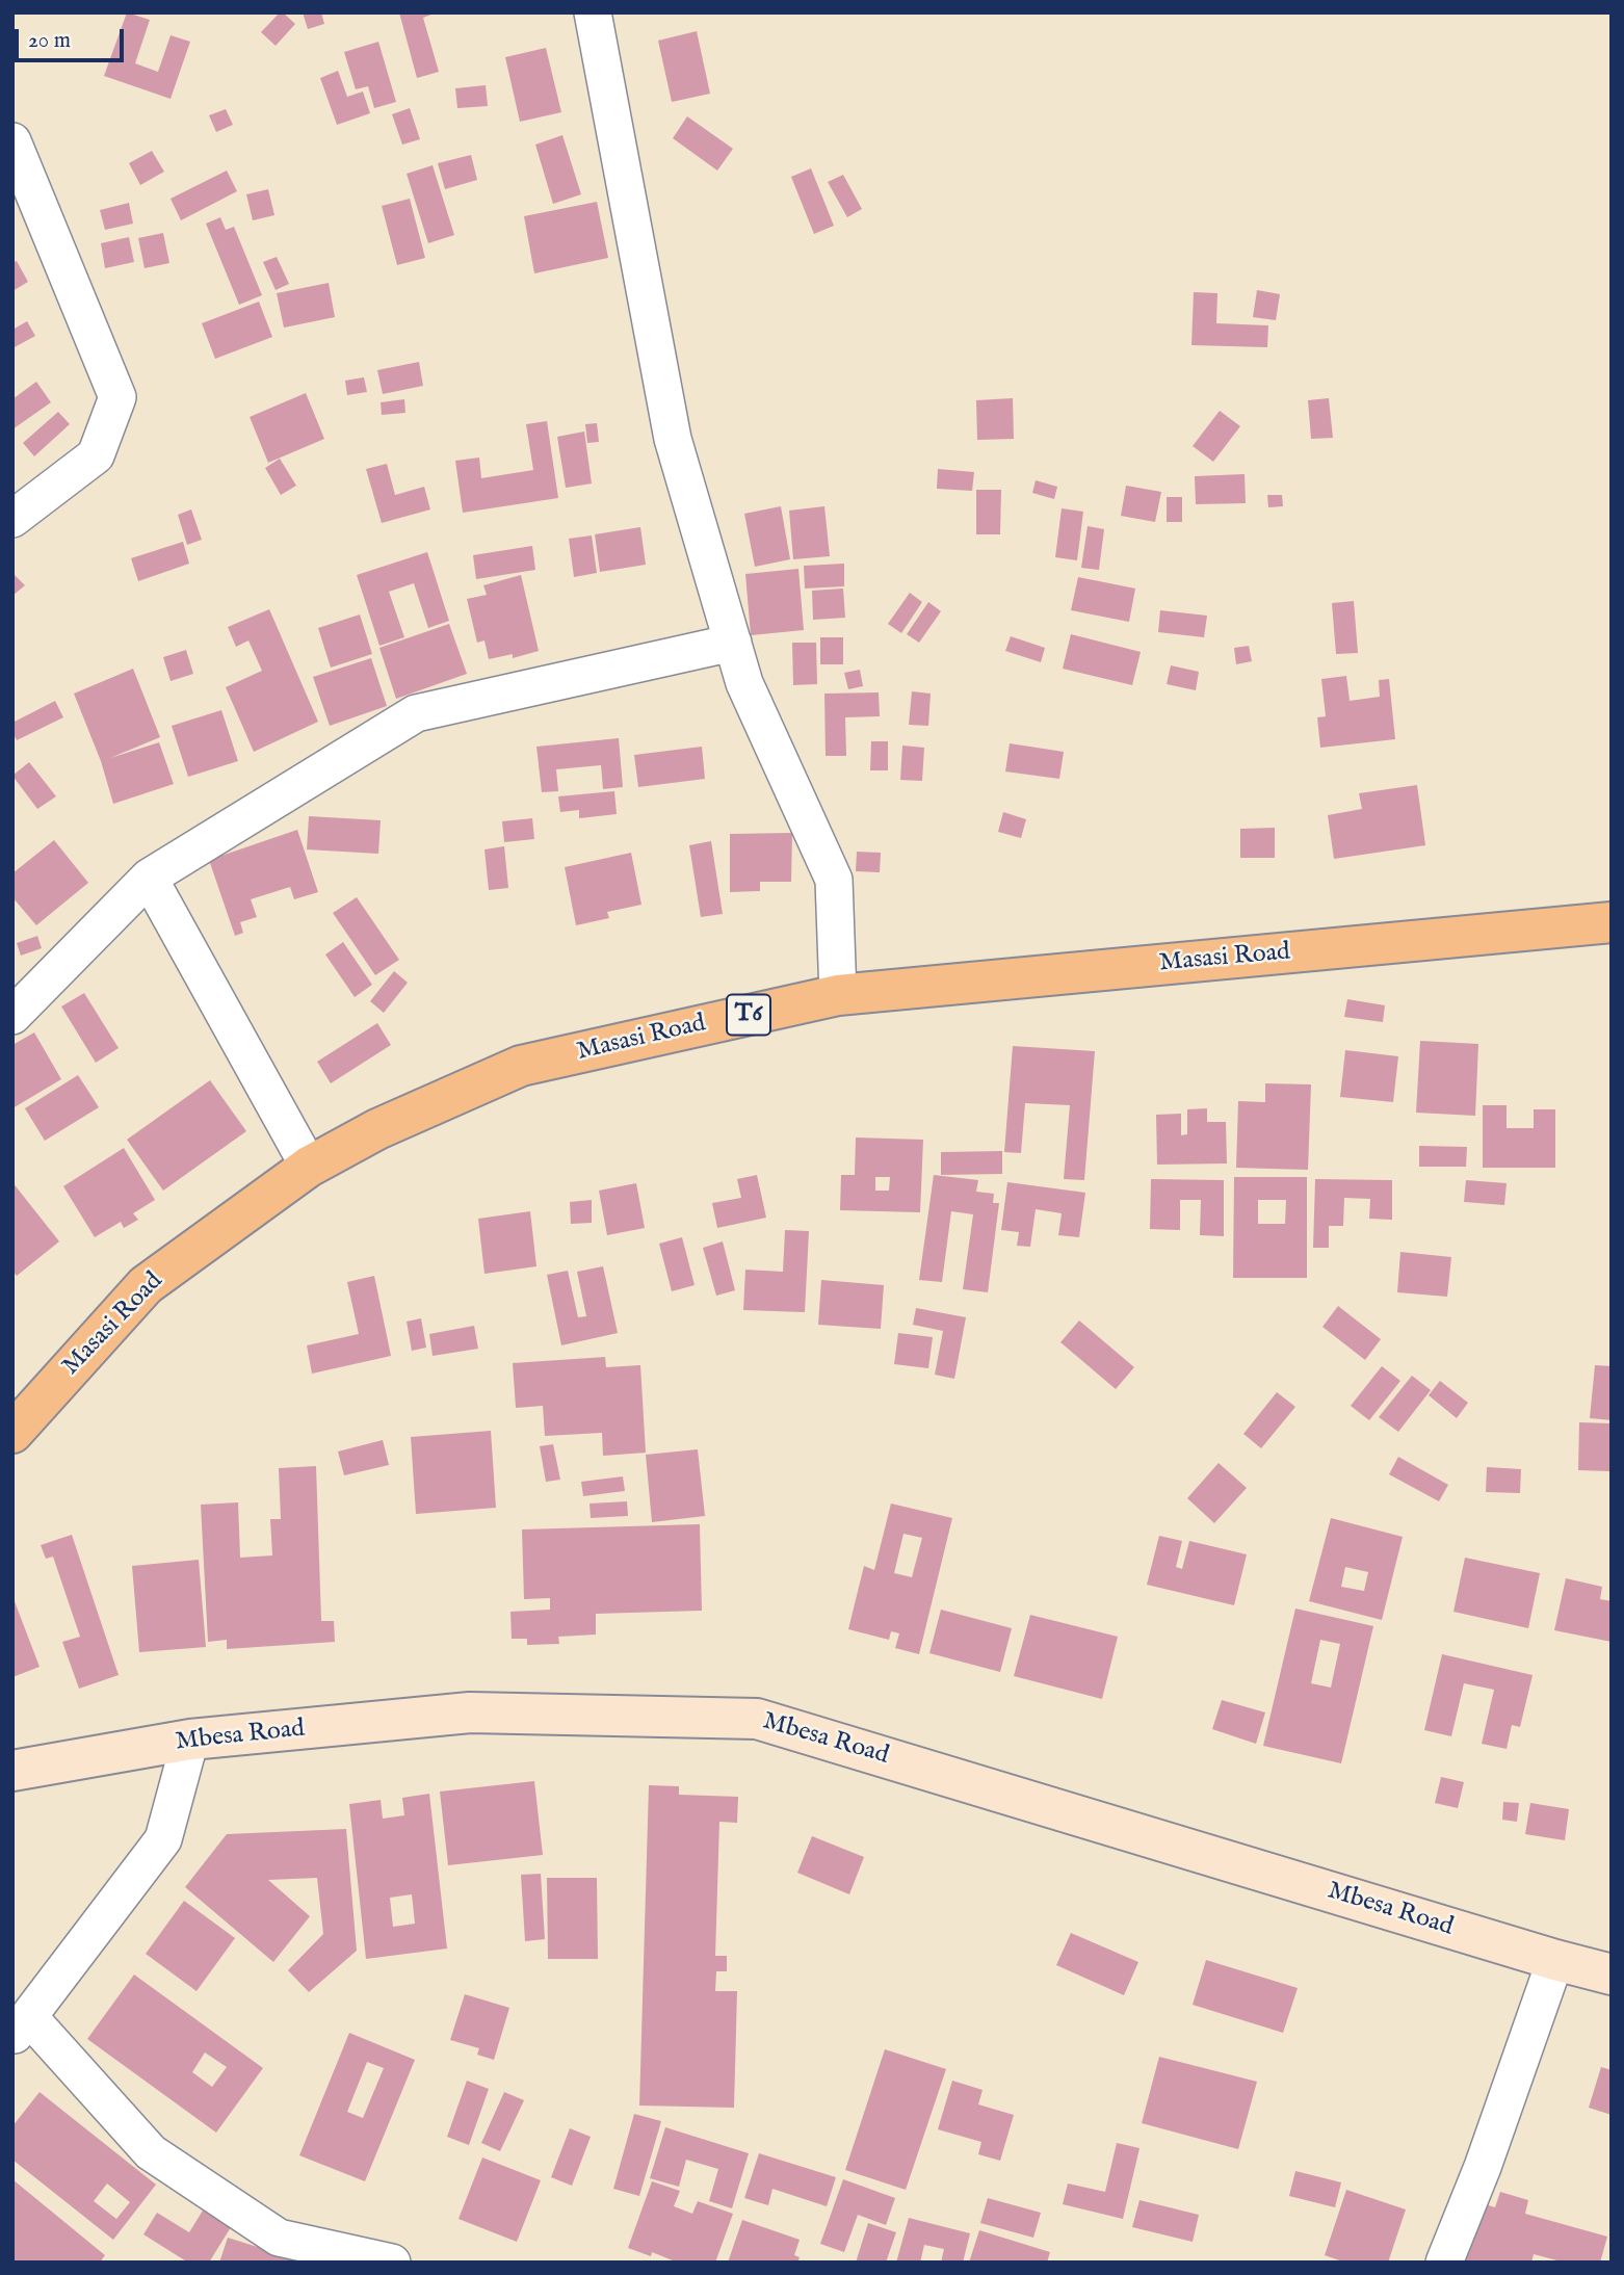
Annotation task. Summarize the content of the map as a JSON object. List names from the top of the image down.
{
  "streets": {
    "highway": ["Masasi Road", "T6"],
    "main road": ["Mbesa Road"]
  },
  "scale_bar": "20 m"
}
